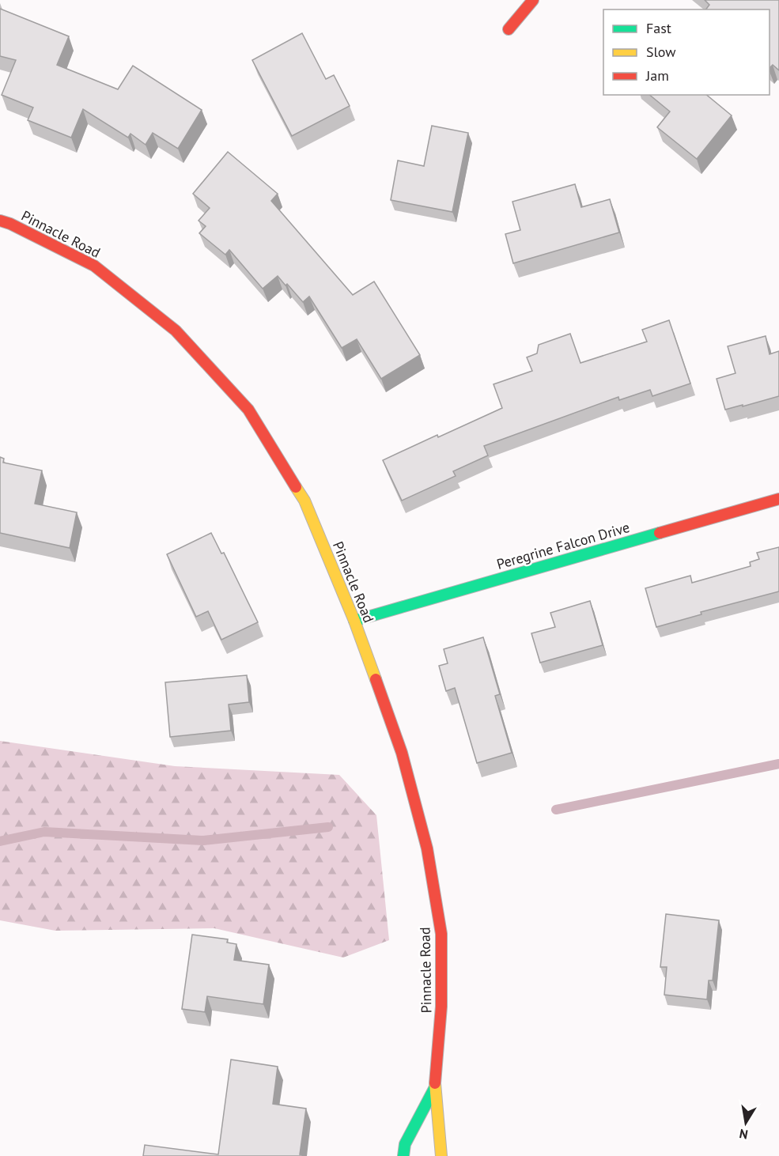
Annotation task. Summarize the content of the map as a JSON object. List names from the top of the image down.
{
  "streets": {
    "street": ["Pinnacle Road", "Peregrine Falcon Drive"]
  },
  "crossings": [
    ["Pinnacle Road", "Peregrine Falcon Drive"]
  ],
  "legend": ["Fast", "Slow", "Jam"],
  "north": "bottom"
}
